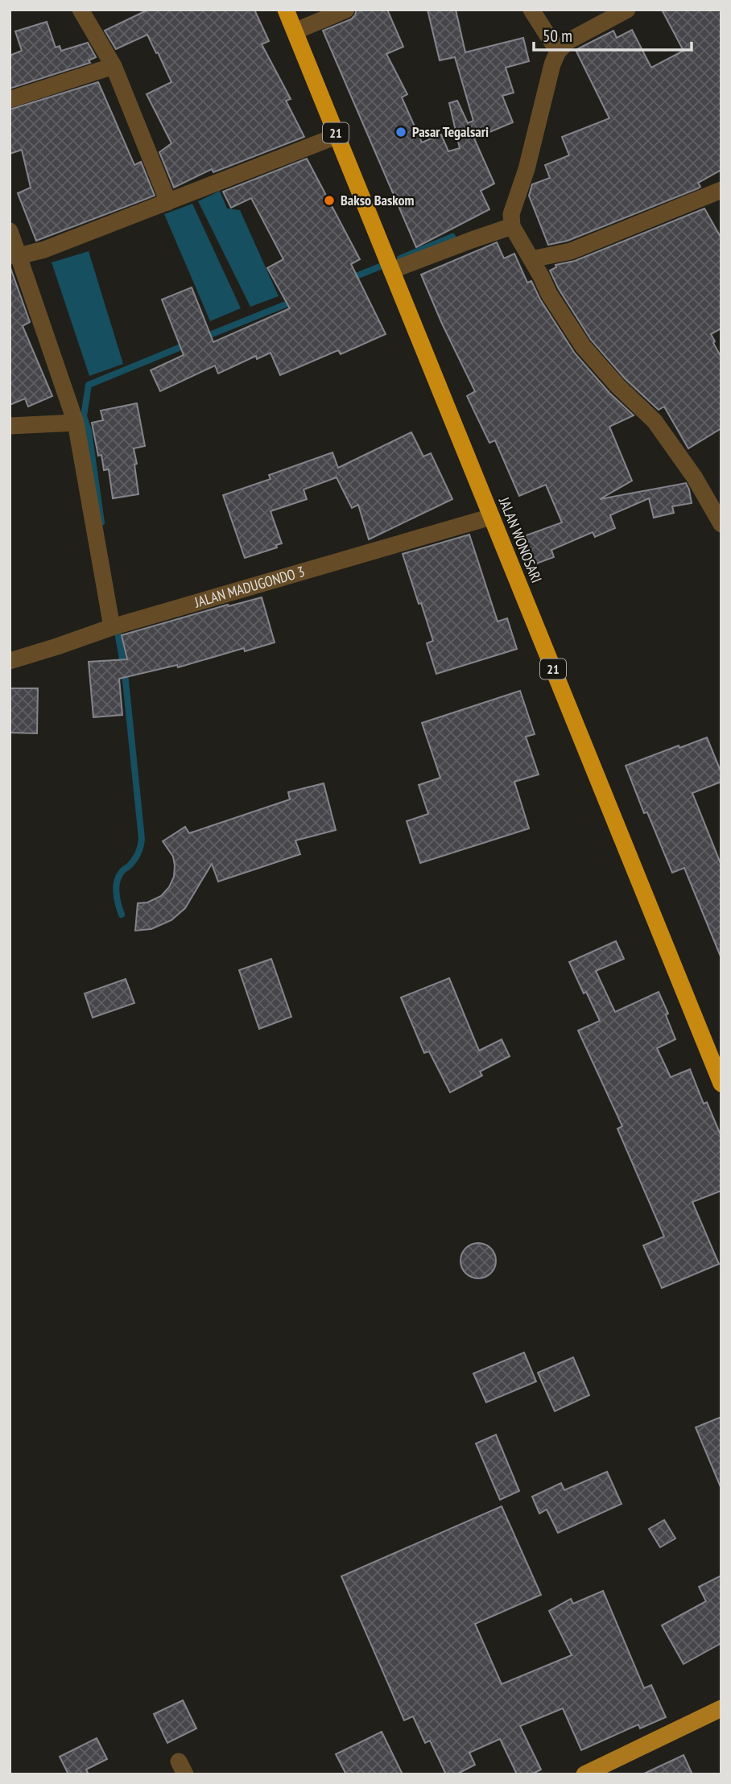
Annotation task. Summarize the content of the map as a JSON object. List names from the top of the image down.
{
  "streets": {
    "highway": ["21", "JALAN WONOSARI"],
    "street": ["JALAN MADUGONDO 3"]
  },
  "crossings": [
    ["JALAN WONOSARI", "JALAN MADUGONDO 3"]
  ],
  "places": ["Pasar Tegalsari", "Bakso Baskom"],
  "scale_bar": "50 m"
}
